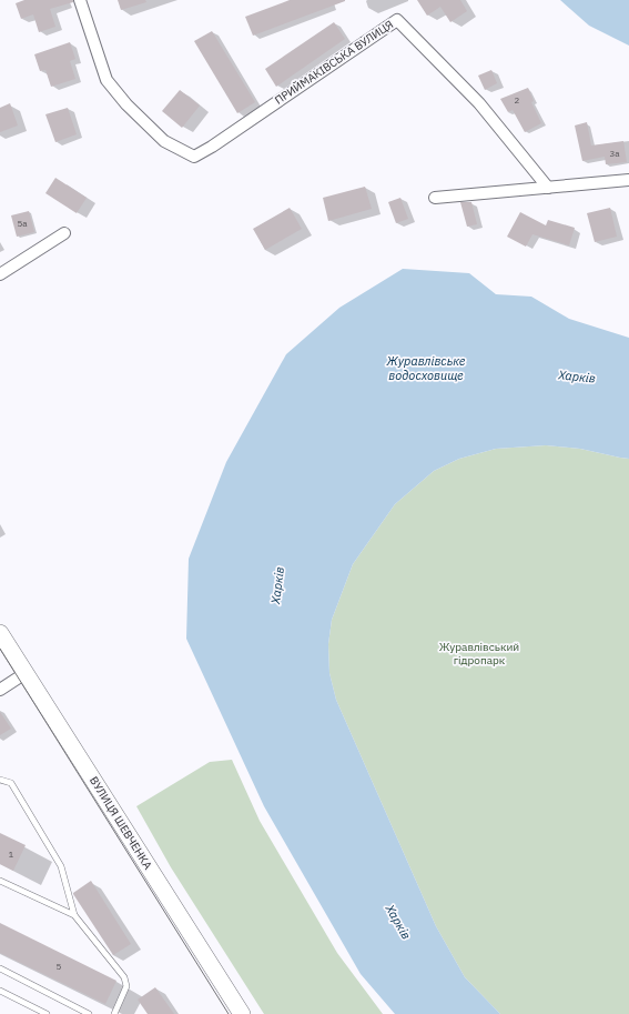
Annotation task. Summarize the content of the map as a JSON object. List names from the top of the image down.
{
  "streets": {
    "main road": ["ВУЛИЦЯ ШЕВЧЕНКА"],
    "street": ["ПРИЙМАКІВСЬКА ВУЛИЦЯ"]
  },
  "water": ["Журавлівське водосховище", "Харків"],
  "parks": ["Журавлівський гідропарк"],
  "house_numbers": [
    "2",
    "3а",
    "5а",
    "1",
    "5"
  ]
}
